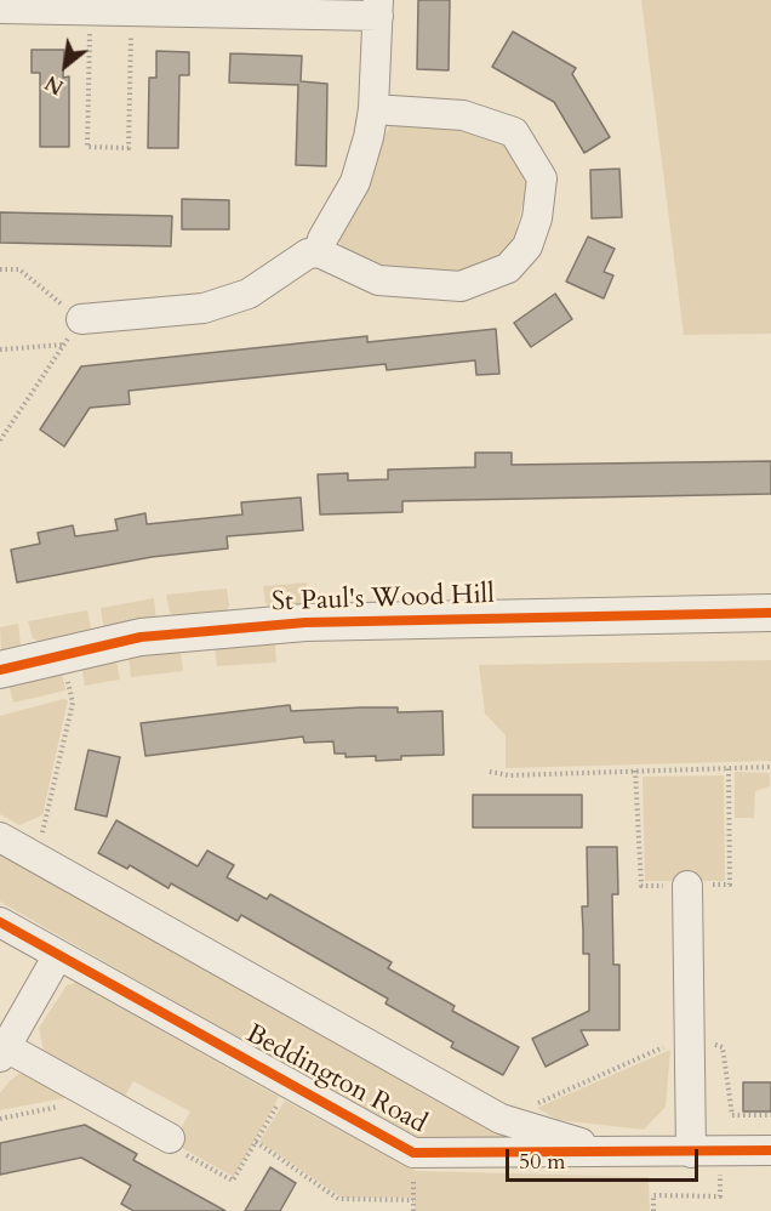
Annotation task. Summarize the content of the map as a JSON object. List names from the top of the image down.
{
  "streets": {
    "street": ["St Paul's Wood Hill", "Beddington Road"]
  },
  "scale_bar": "50 m",
  "north": "bottom left"
}
